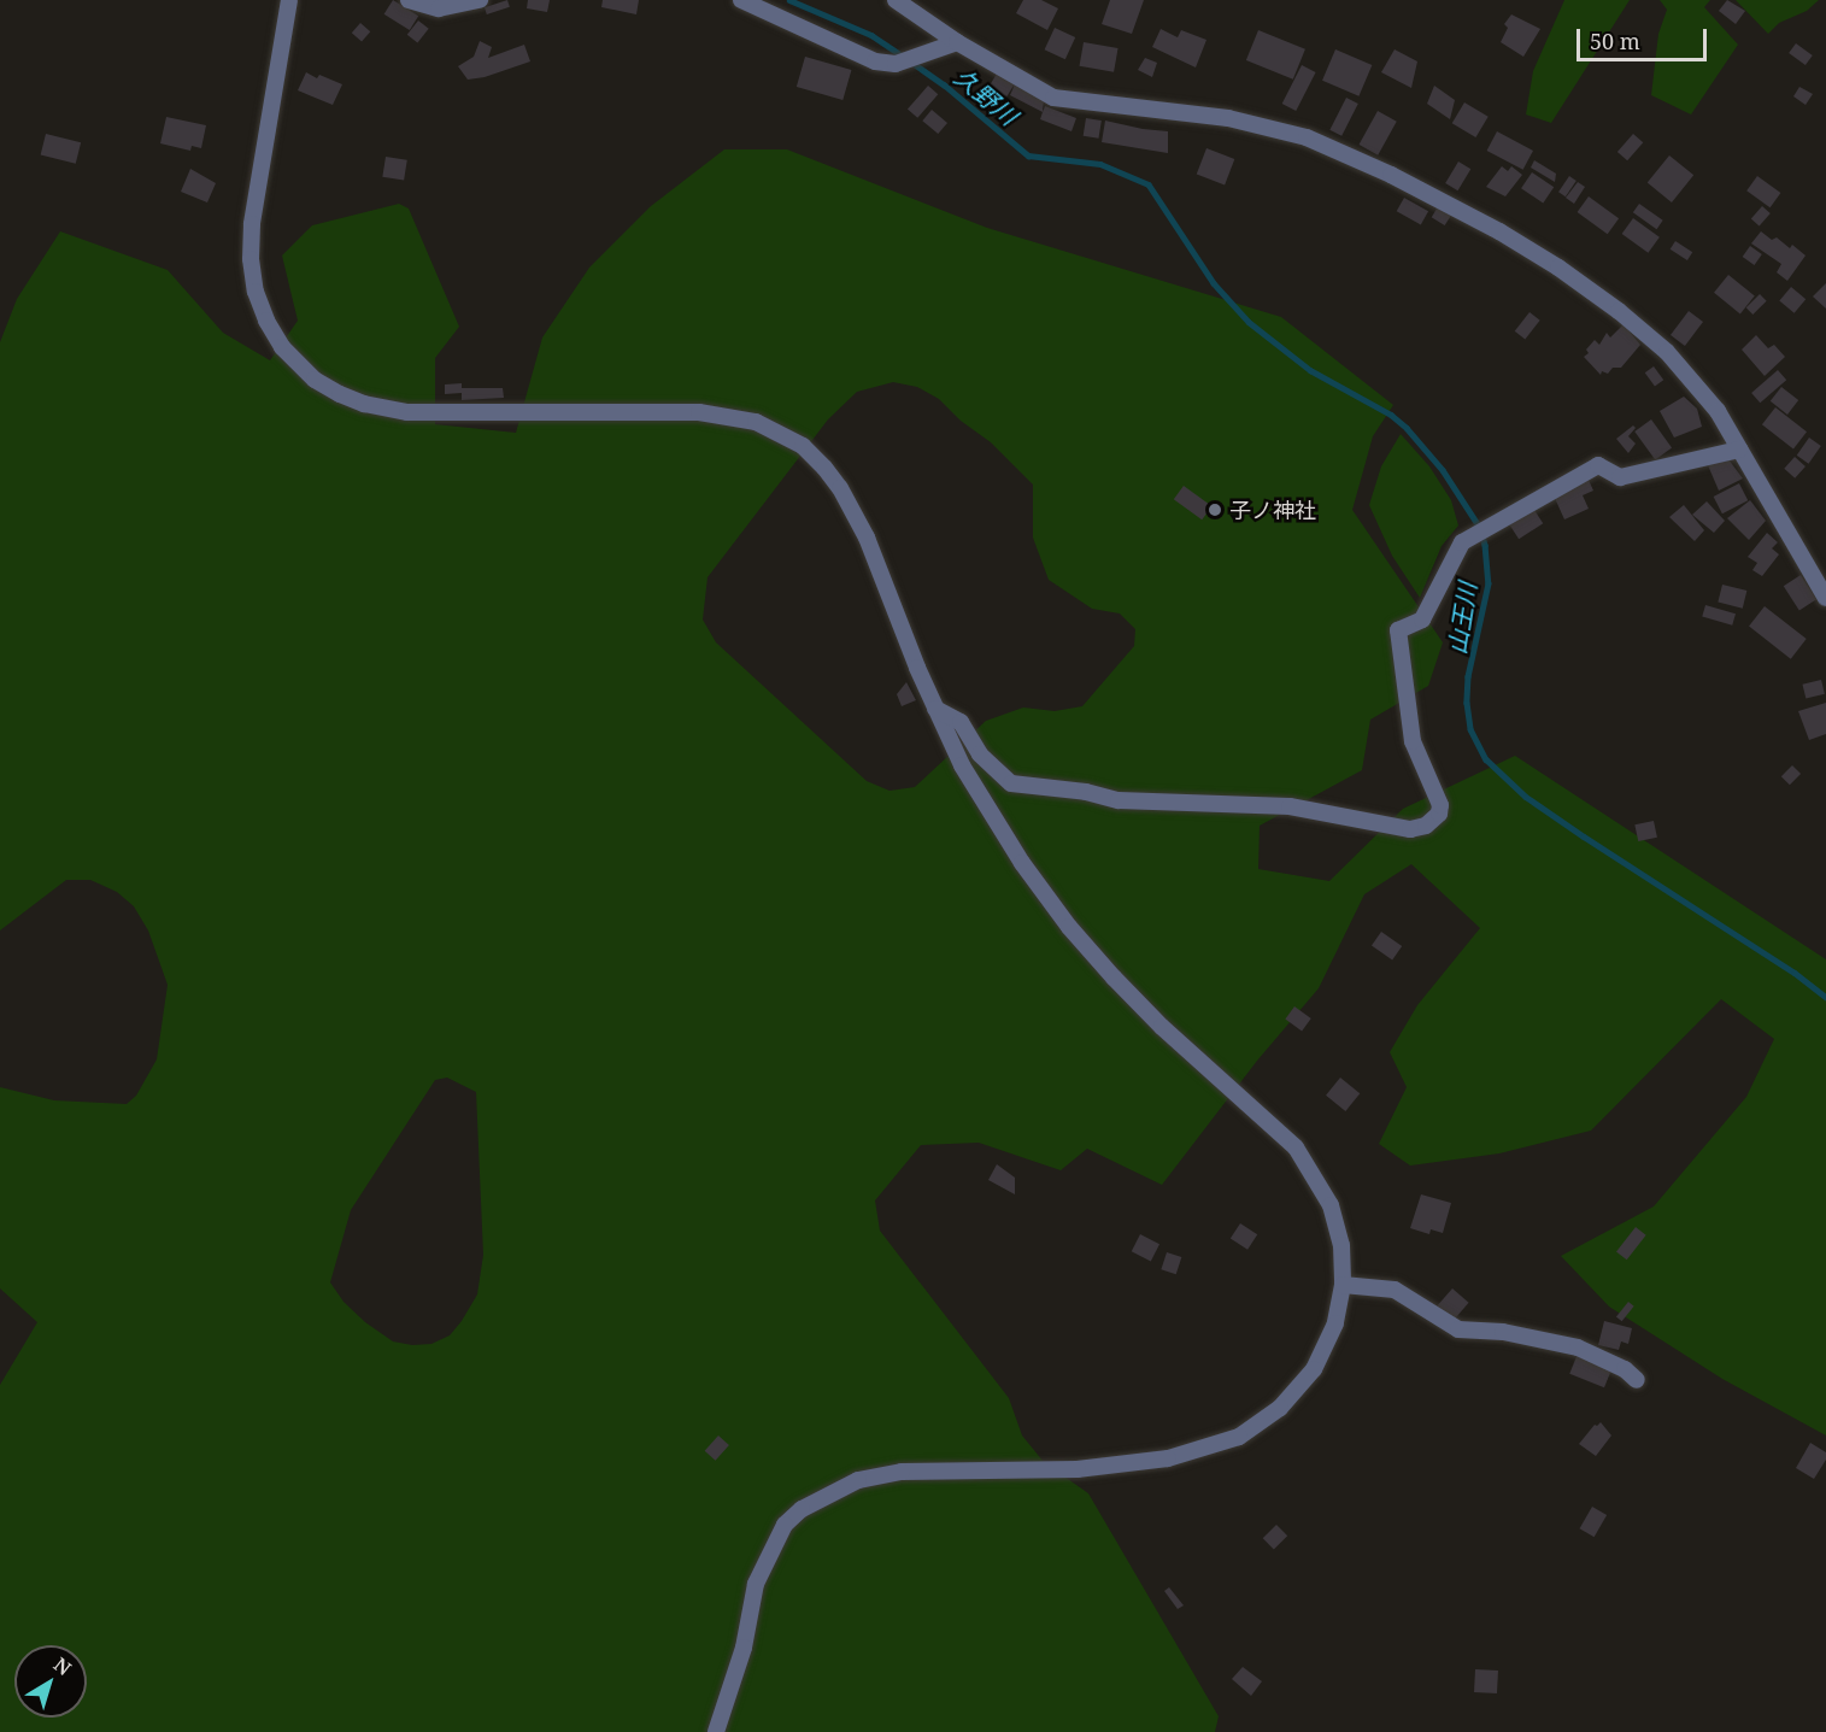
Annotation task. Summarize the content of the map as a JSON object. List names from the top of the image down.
{
  "water": ["久野川", "山王川"],
  "places": ["子ノ神社"],
  "scale_bar": "50 m",
  "north": "top right"
}
